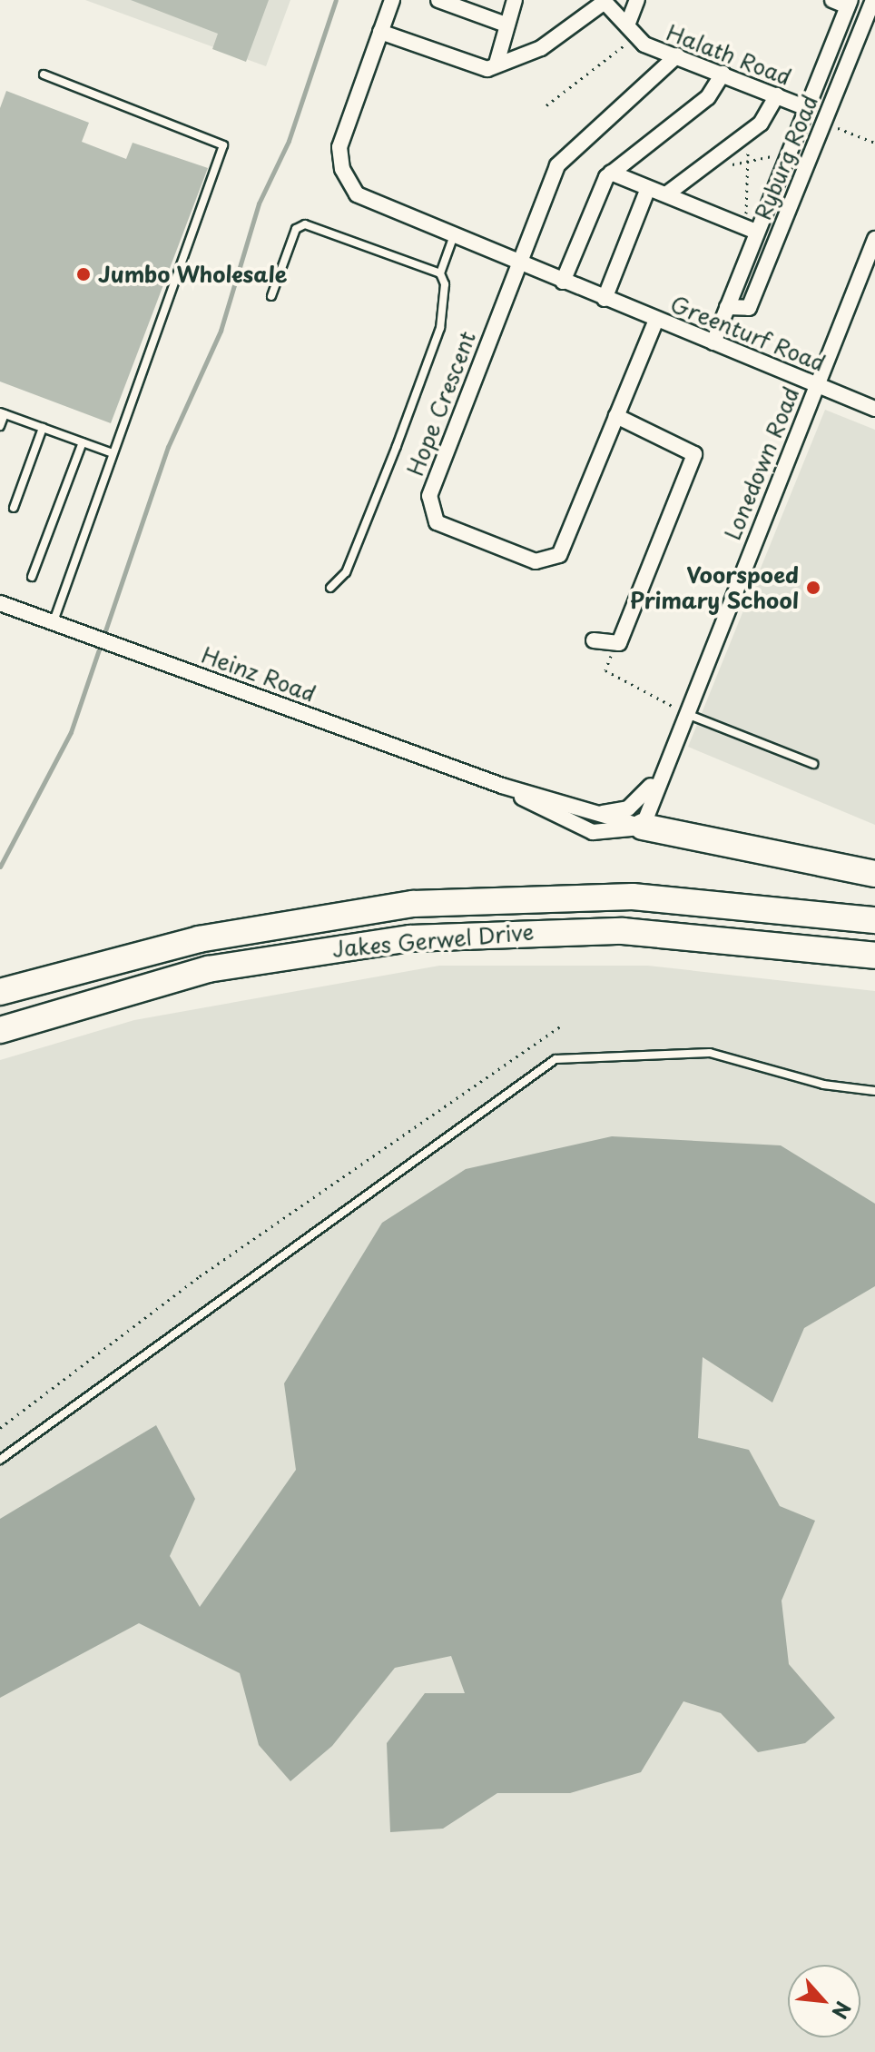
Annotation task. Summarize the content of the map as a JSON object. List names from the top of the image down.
{
  "streets": {
    "highway": ["Jakes Gerwel Drive"],
    "street": [
      "Halath Road",
      "Ryburg Road",
      "Greenturf Road",
      "Hope Crescent",
      "Lonedown Road",
      "Heinz Road"
    ]
  },
  "crossings": [
    ["Halath Road", "Ryburg Road"],
    ["Ryburg Road", "Greenturf Road"],
    ["Greenturf Road", "Hope Crescent"],
    ["Greenturf Road", "Lonedown Road"],
    ["Lonedown Road", "Heinz Road"]
  ],
  "places": ["Jumbo Wholesale", "Voorspoed Primary School"],
  "north": "bottom right"
}
